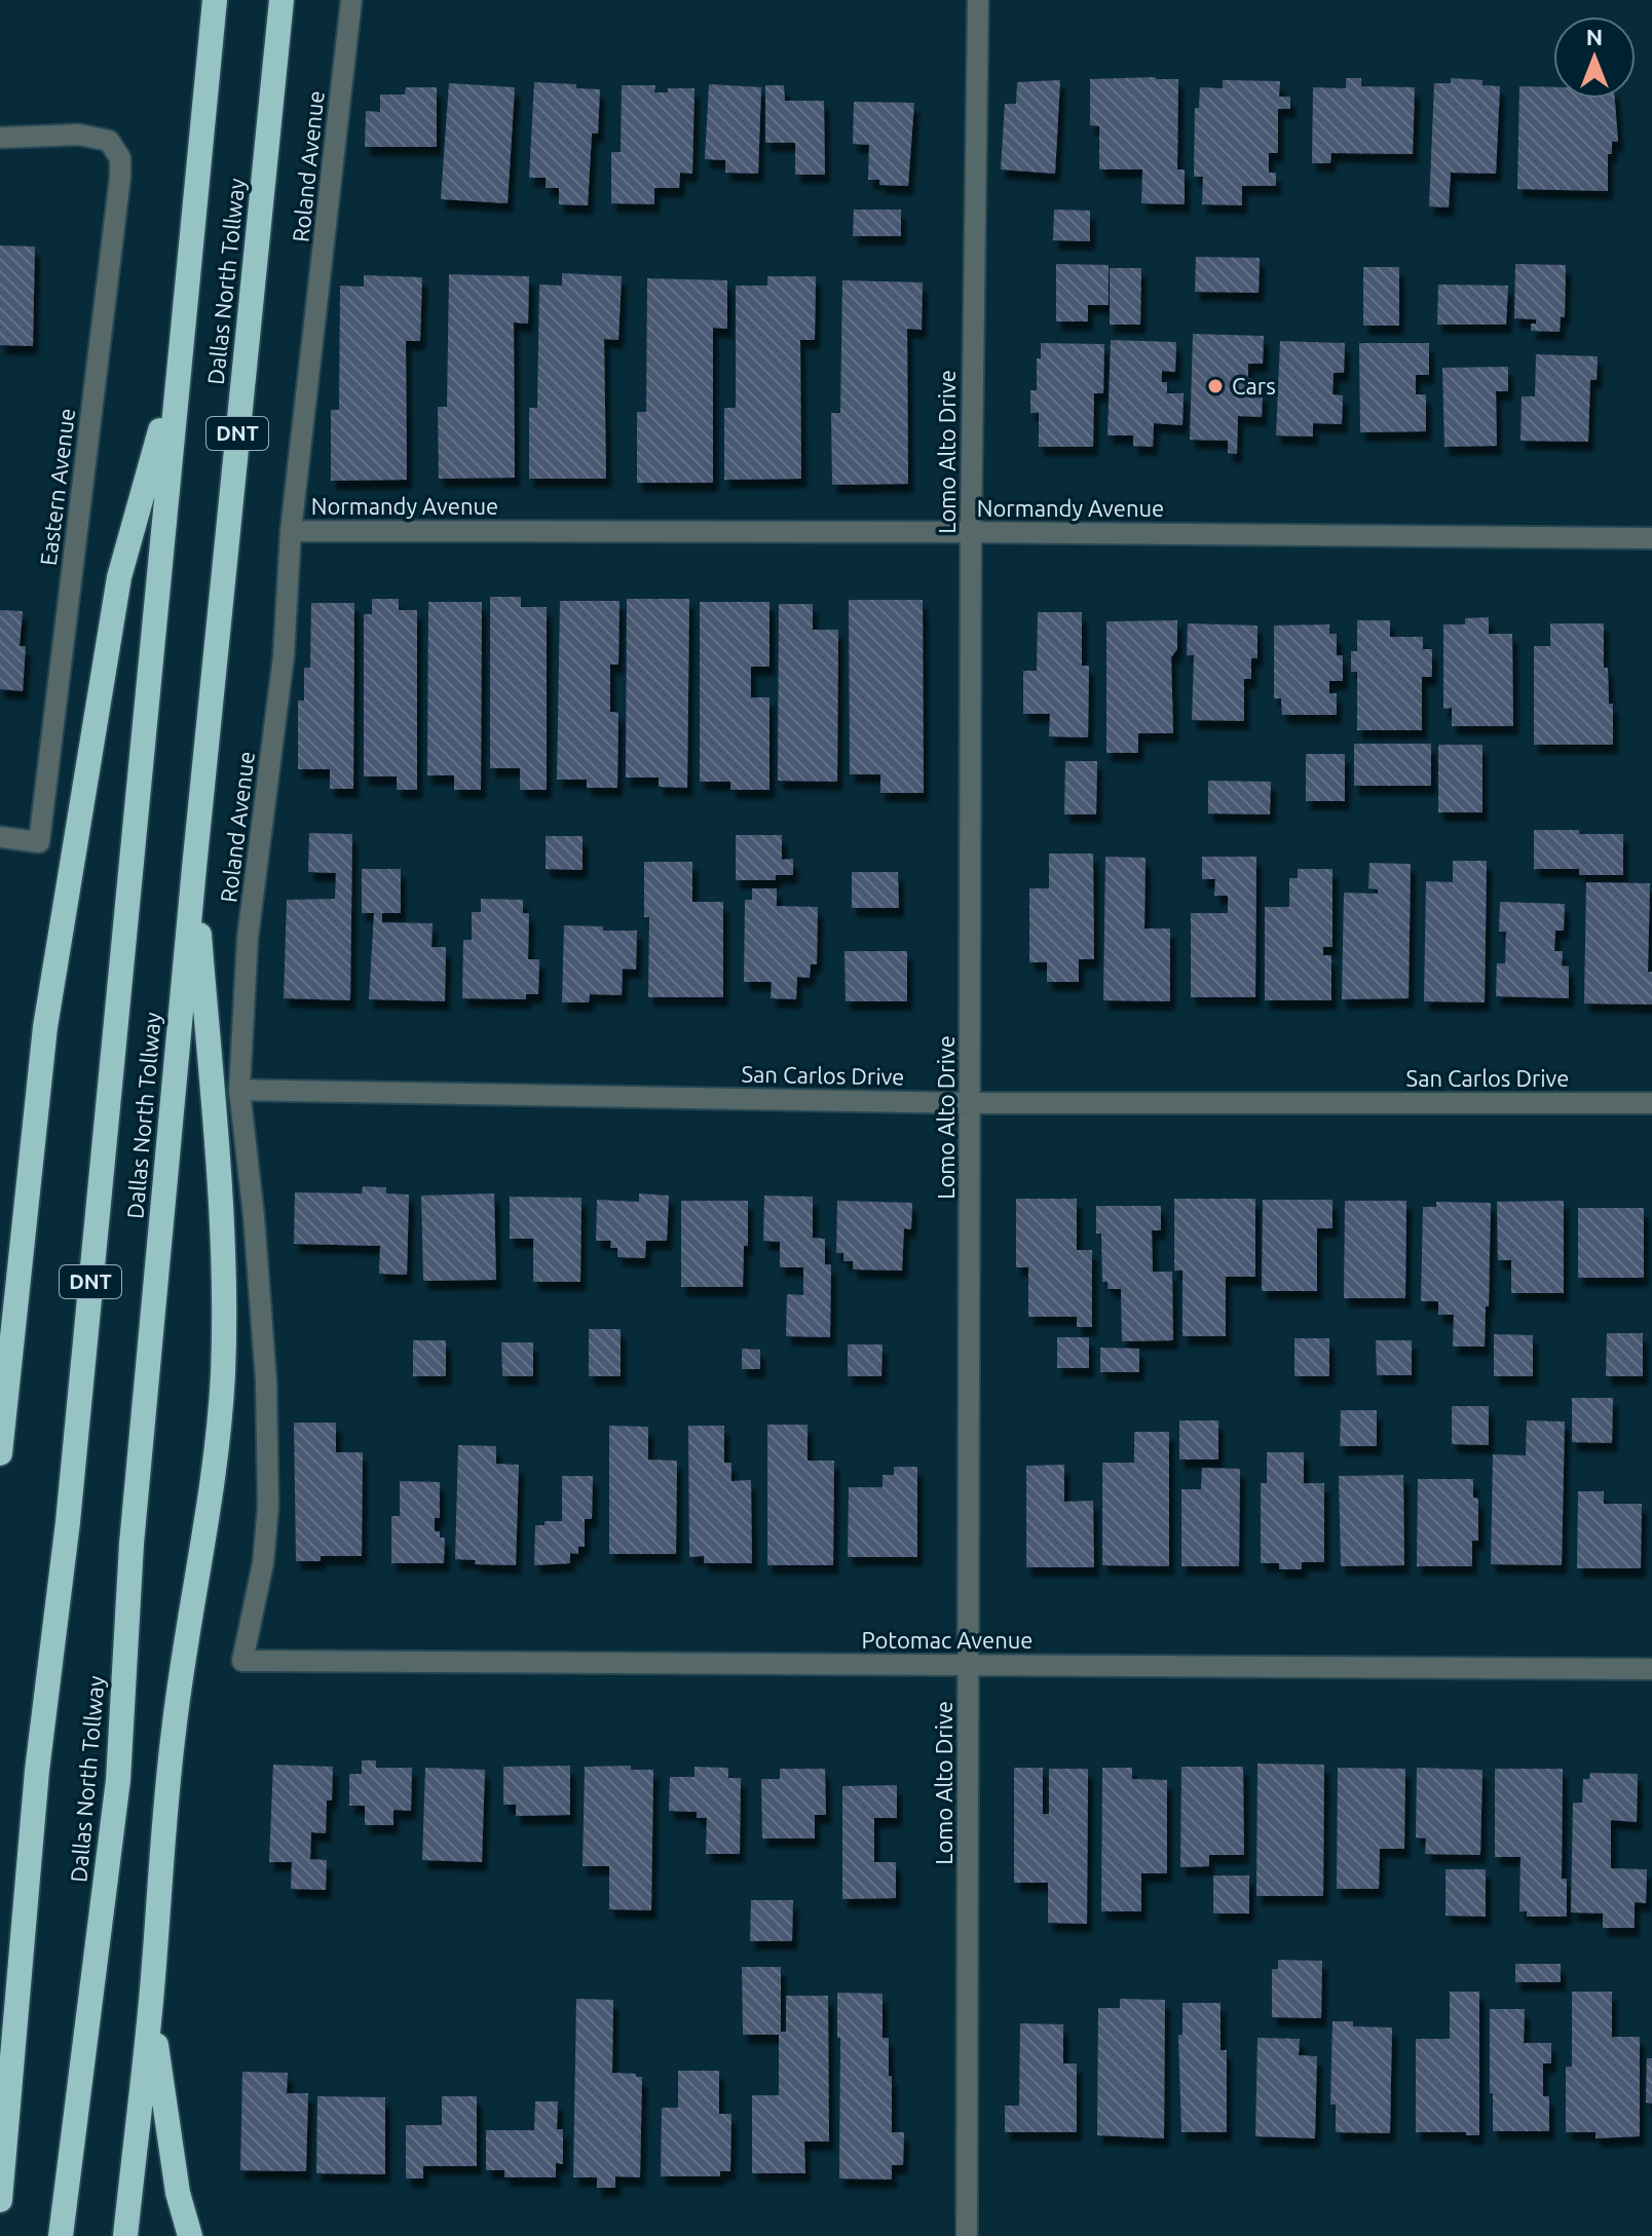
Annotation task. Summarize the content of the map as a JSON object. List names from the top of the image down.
{
  "streets": {
    "highway": ["Dallas North Tollway", "DNT"],
    "street": [
      "Roland Avenue",
      "Lomo Alto Drive",
      "Eastern Avenue",
      "Normandy Avenue",
      "San Carlos Drive",
      "Potomac Avenue"
    ]
  },
  "crossings": [
    ["Roland Avenue", "Normandy Avenue"],
    ["Roland Avenue", "San Carlos Drive"],
    ["Roland Avenue", "Potomac Avenue"],
    ["Lomo Alto Drive", "Normandy Avenue"],
    ["Lomo Alto Drive", "San Carlos Drive"],
    ["Lomo Alto Drive", "Potomac Avenue"]
  ],
  "places": ["Cars"],
  "north": "top"
}
